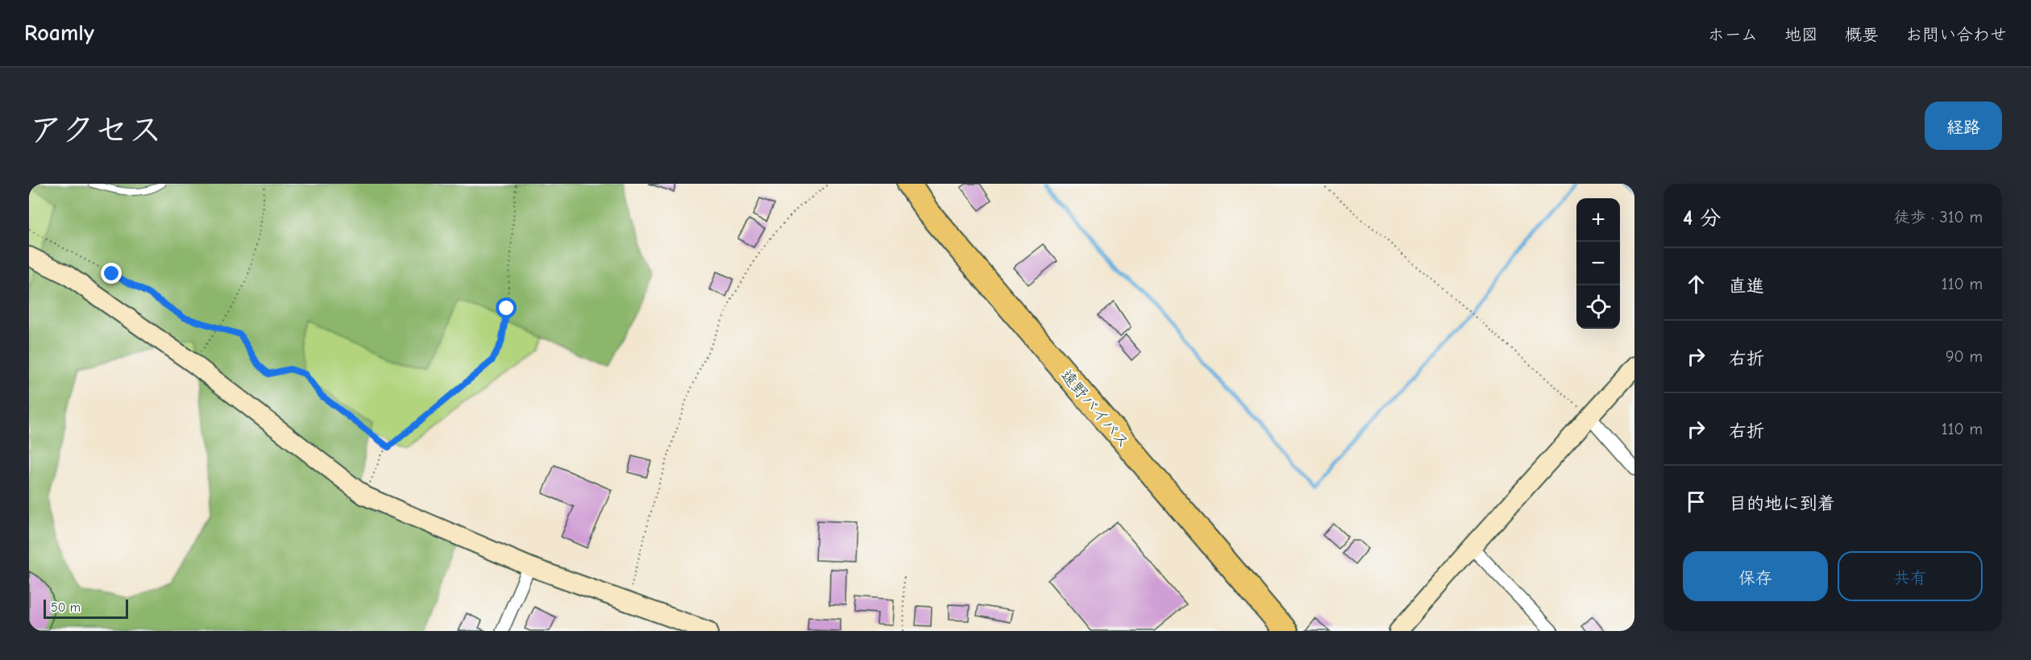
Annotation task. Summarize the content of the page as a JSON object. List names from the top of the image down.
{
  "streets": {
    "highway": ["遠野バイパス"]
  },
  "scale_bar": "50 m",
  "page": {
    "header": "Roamly",
    "nav": [
      "ホーム",
      "地図",
      "概要",
      "お問い合わせ"
    ],
    "title": "アクセス",
    "buttons": [
      "経路",
      ["保存", "共有"]
    ],
    "heading": ["4 分", "徒歩 · 310 m"],
    "map_buttons": ["+", "−"],
    "list": [
      ["直進", "110 m"],
      ["右折", "90 m"],
      ["右折", "110 m"],
      "目的地に到着"
    ],
    "scale": "50 m"
  }
}
